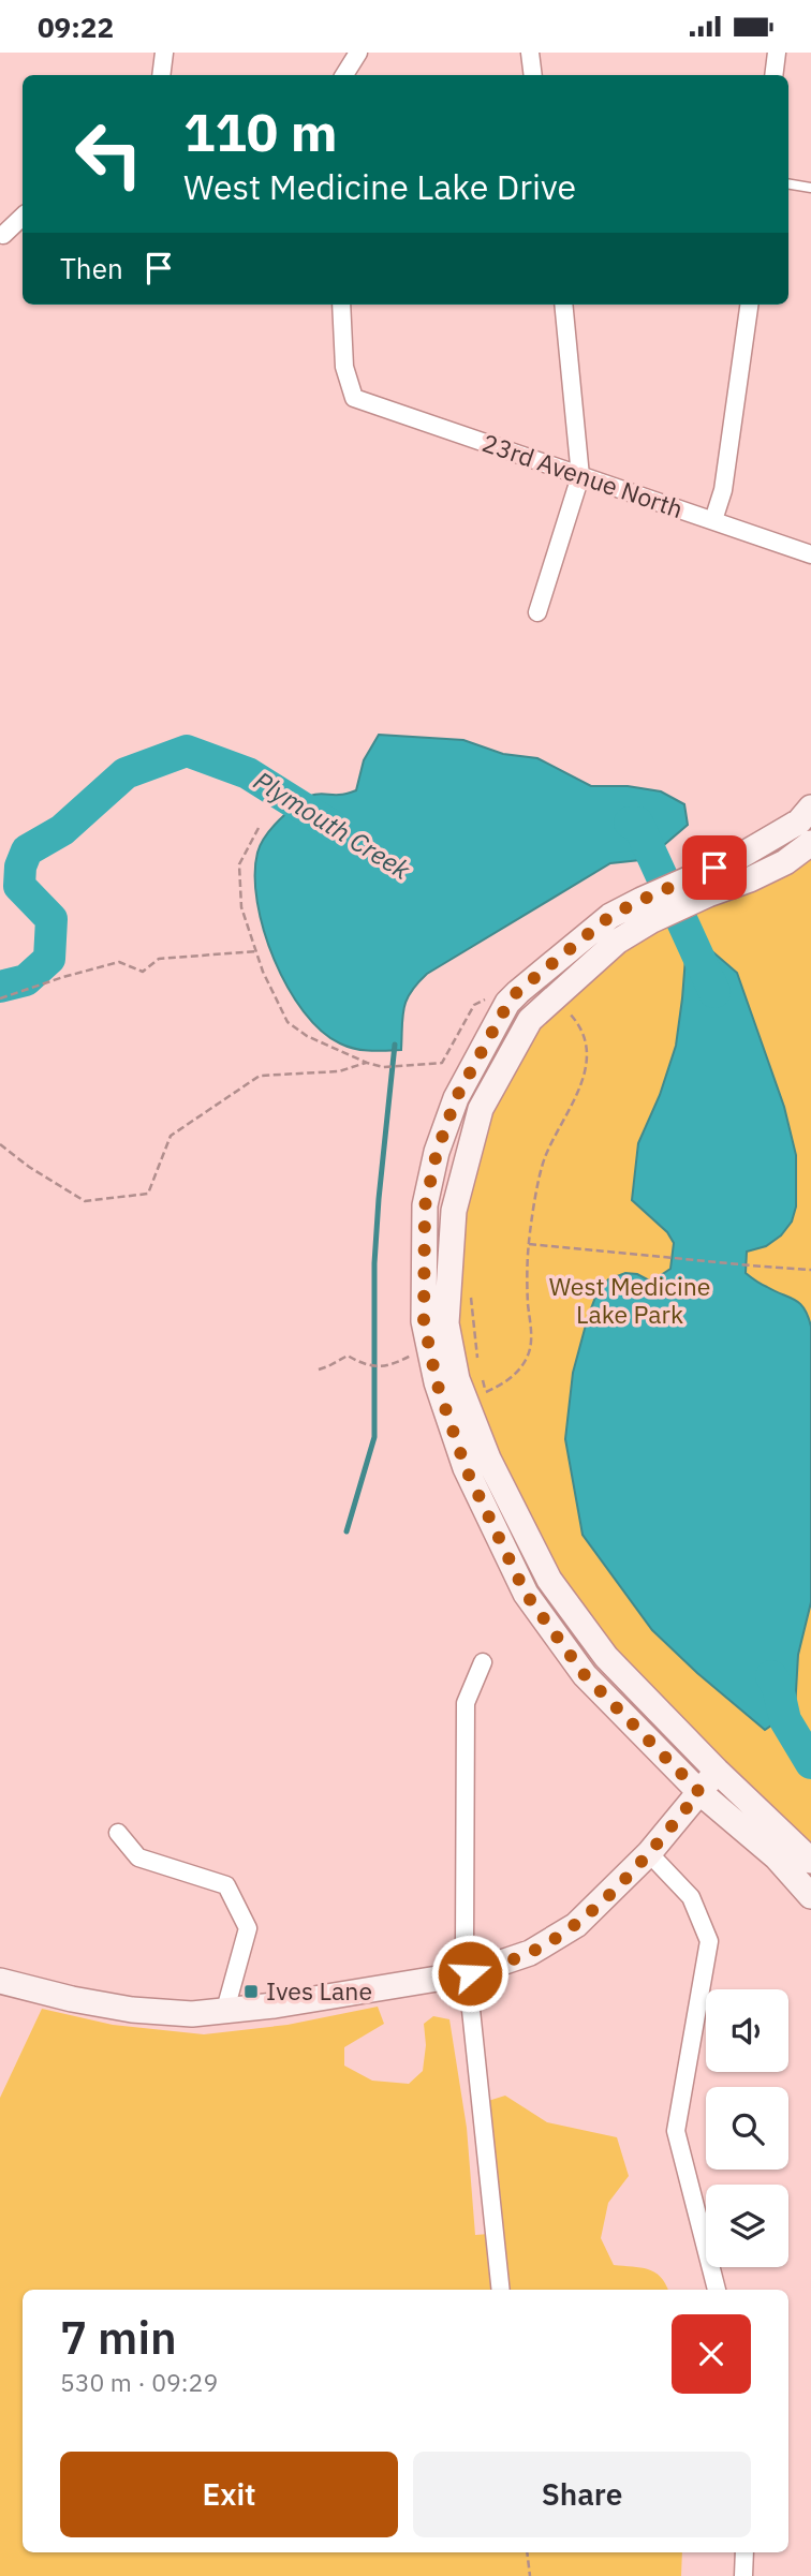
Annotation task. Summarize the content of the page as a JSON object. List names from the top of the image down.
{
  "streets": {
    "street": ["23rd Avenue North"]
  },
  "water": ["Plymouth Creek"],
  "parks": ["West Medicine Lake Park"],
  "places": {
    "transit": ["Ives Lane"]
  },
  "page": {
    "status": "09:22",
    "turn": ["110 m", "West Medicine Lake Drive"],
    "then": "Then",
    "heading": ["7 min", "530 m · 09:29"],
    "buttons": ["Exit", "Share"]
  }
}
